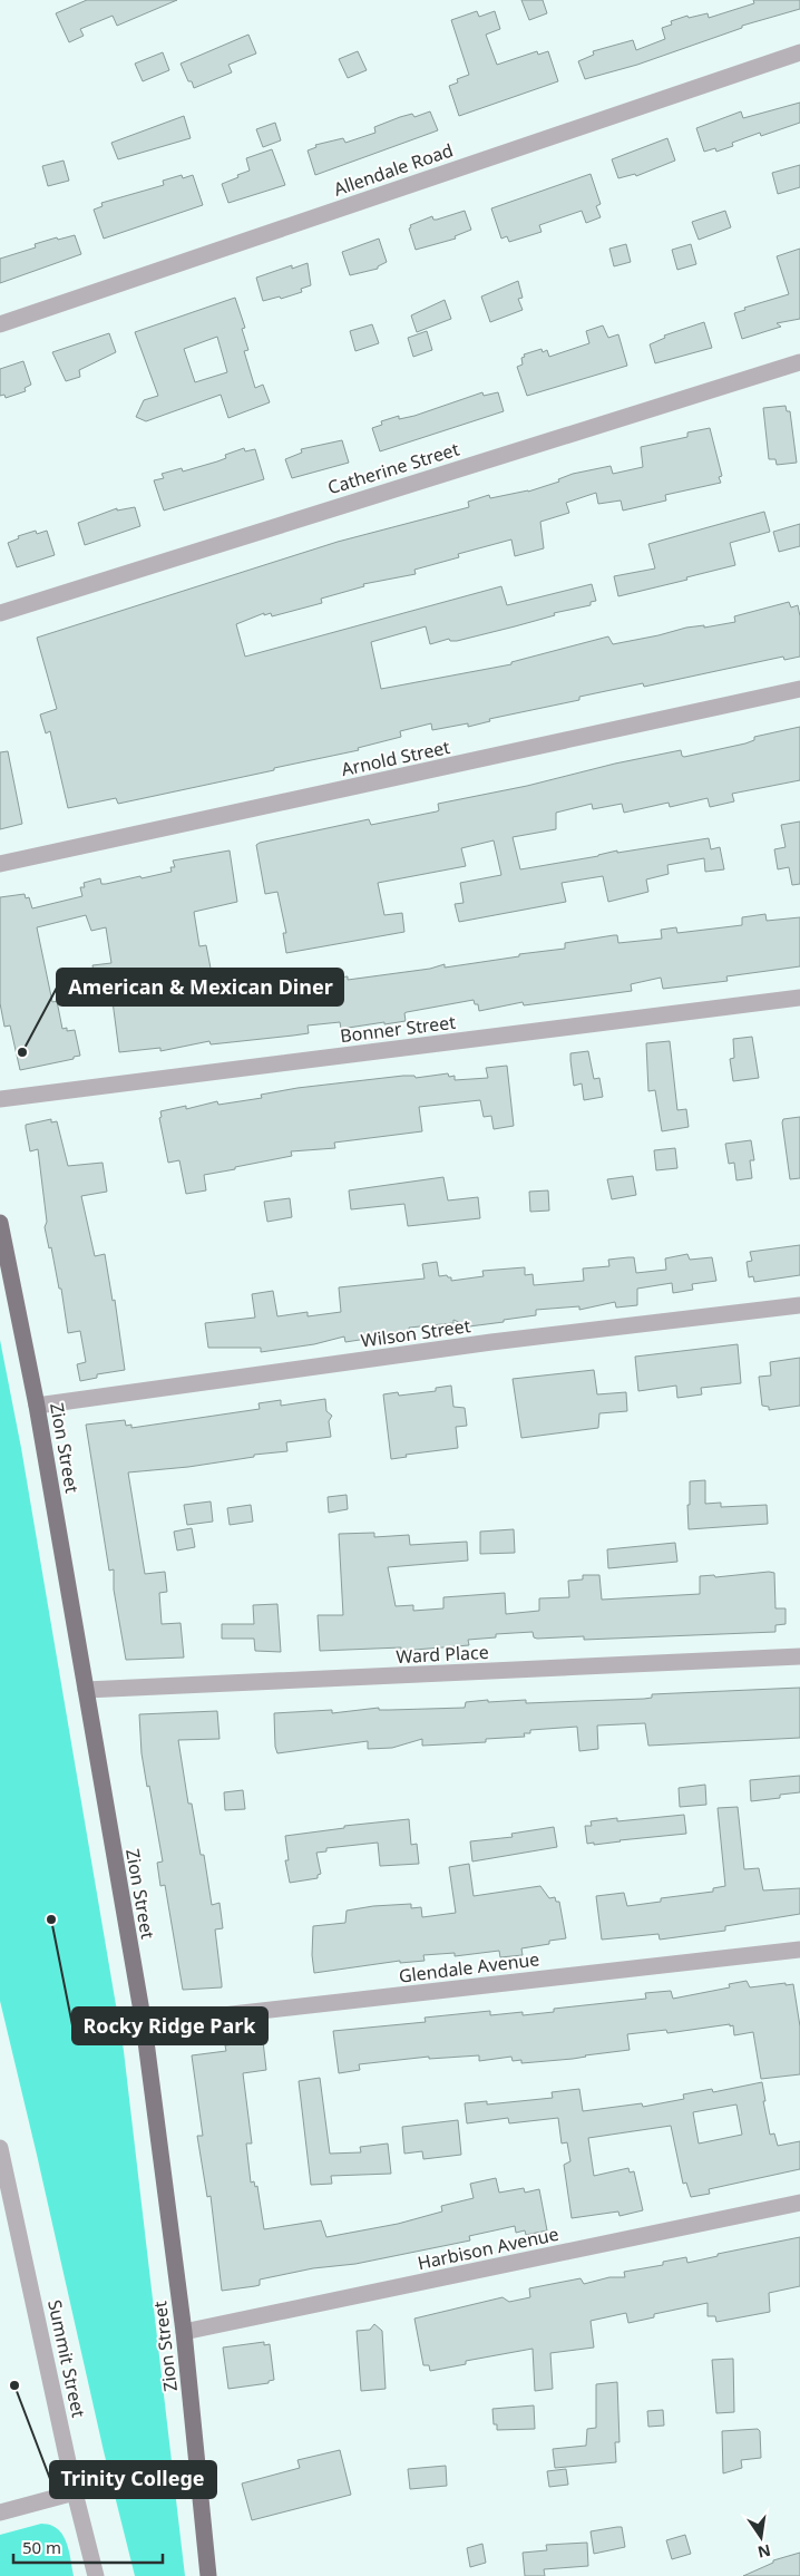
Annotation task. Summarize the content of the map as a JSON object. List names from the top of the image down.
{
  "streets": {
    "main road": ["Zion Street"],
    "street": [
      "Allendale Road",
      "Catherine Street",
      "Arnold Street",
      "Bonner Street",
      "Wilson Street",
      "Ward Place",
      "Glendale Avenue",
      "Harbison Avenue",
      "Summit Street"
    ]
  },
  "crossings": [
    ["Wilson Street", "Zion Street"],
    ["Zion Street", "Ward Place"],
    ["Zion Street", "Glendale Avenue"],
    ["Zion Street", "Harbison Avenue"]
  ],
  "places": ["American & Mexican Diner", "Rocky Ridge Park", "Trinity College"],
  "scale_bar": "50 m",
  "north": "bottom"
}
